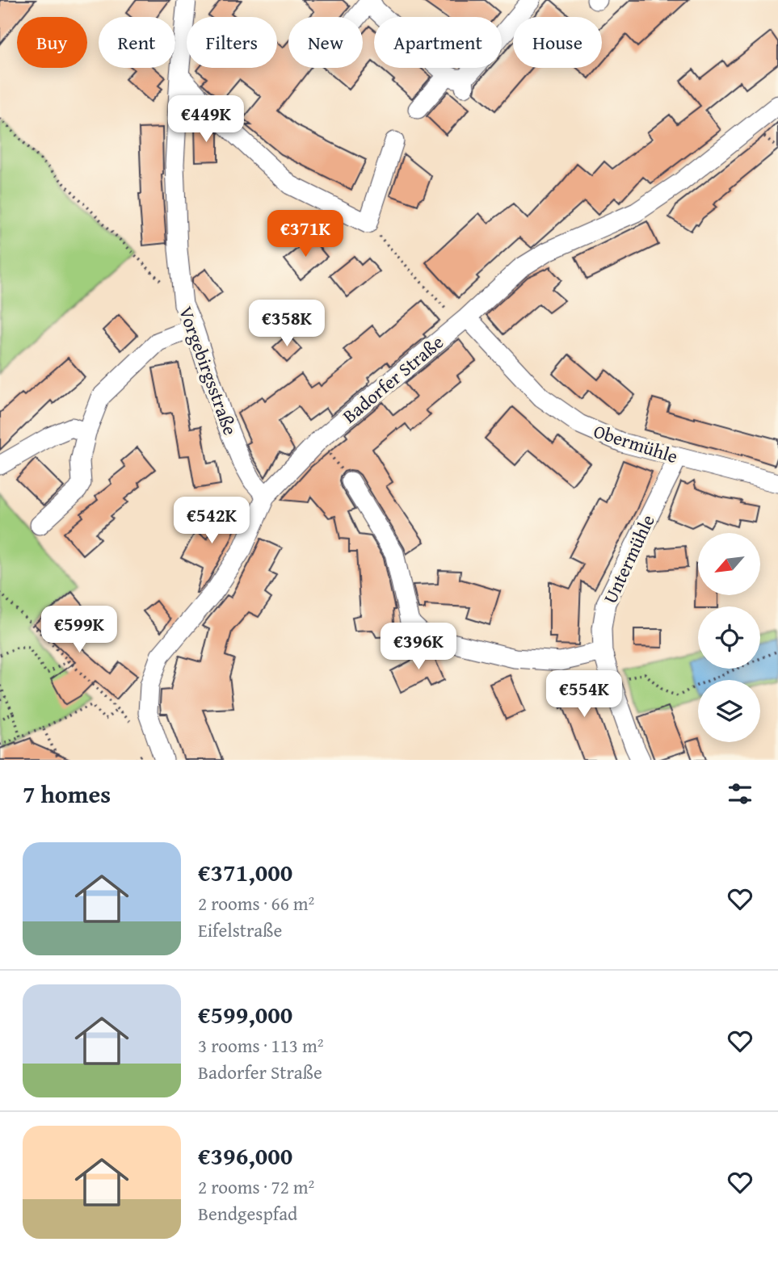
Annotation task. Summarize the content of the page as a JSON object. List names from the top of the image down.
{
  "streets": {
    "street": [
      "Vorgebirgsstraße",
      "Badorfer Straße",
      "Obermühle",
      "Untermühle"
    ]
  },
  "crossings": [
    ["Vorgebirgsstraße", "Badorfer Straße"],
    ["Badorfer Straße", "Obermühle"],
    ["Obermühle", "Untermühle"]
  ],
  "north": "bottom left",
  "page": {
    "chip": [
      "Buy",
      "Rent",
      "Filters",
      "New",
      "Apartment",
      "House"
    ],
    "price": [
      "€449K",
      "€371K",
      "€358K",
      "€542K",
      "€599K",
      "€396K",
      "€554K"
    ],
    "heading": "7 homes",
    "list": [
      {
        "name": "€371,000",
        "note": "2 rooms · 66 m² · Eifelstraße"
      },
      {
        "name": "€599,000",
        "note": "3 rooms · 113 m² · Badorfer Straße"
      },
      {
        "name": "€396,000",
        "note": "2 rooms · 72 m² · Bendgespfad"
      }
    ]
  }
}
